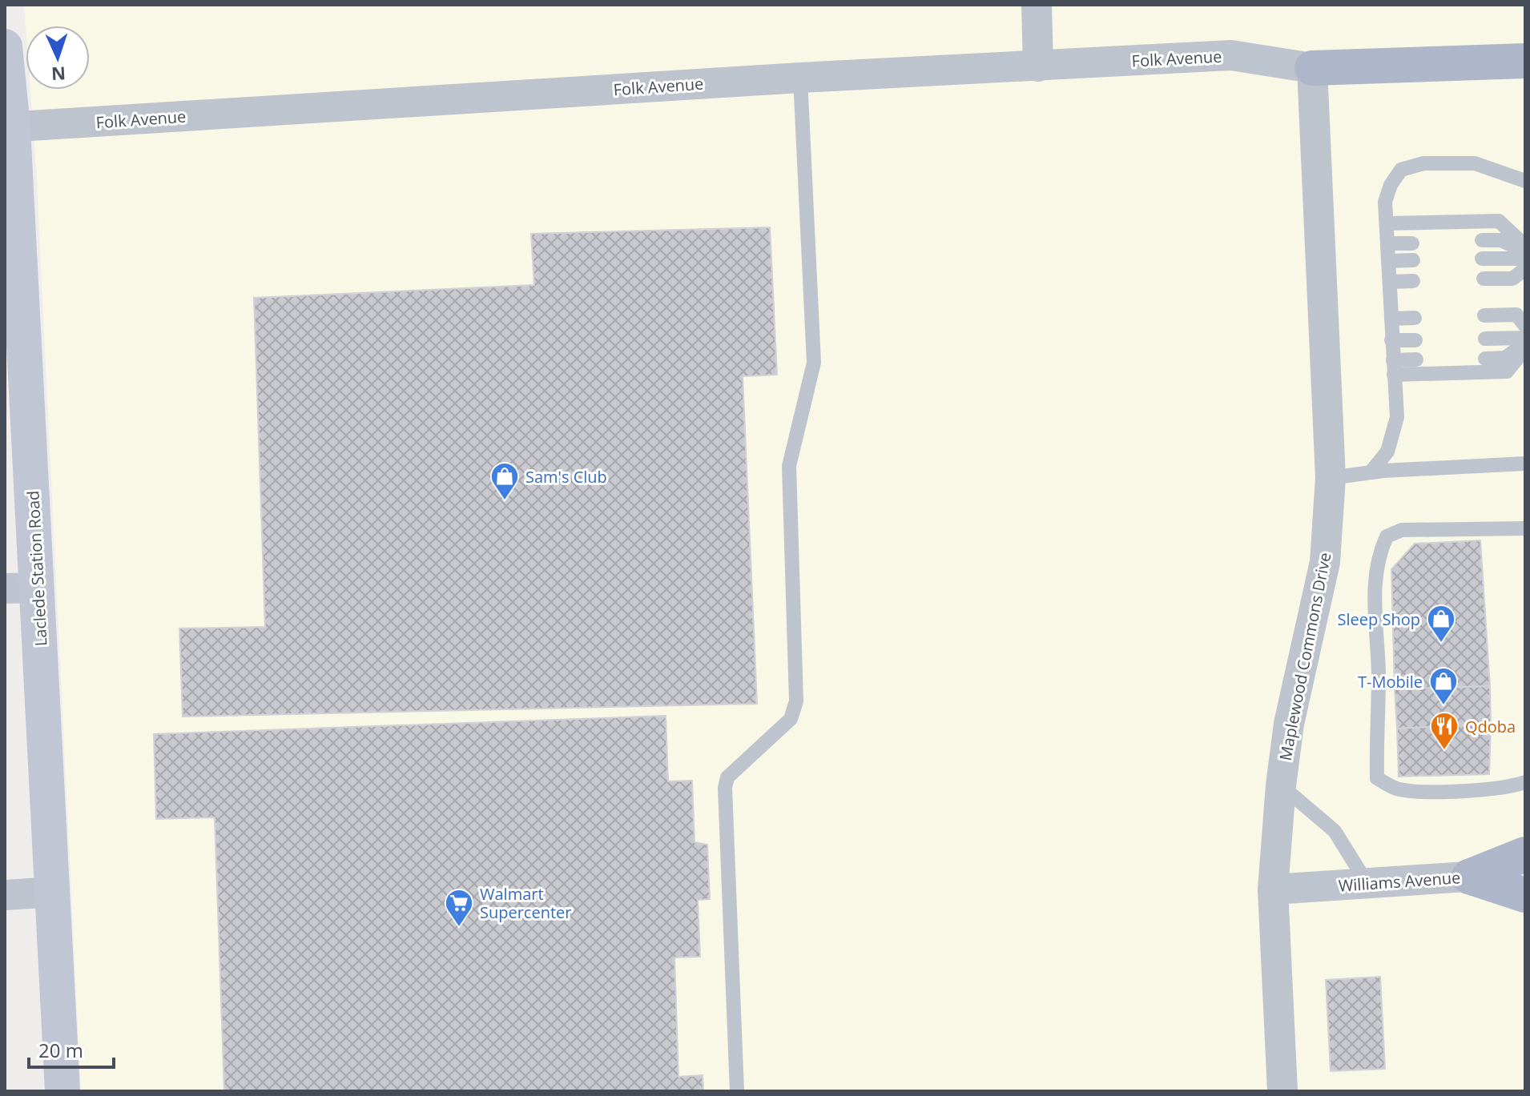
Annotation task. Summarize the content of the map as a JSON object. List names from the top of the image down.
{
  "streets": {
    "street": [
      "Folk Avenue",
      "Laclede Station Road",
      "Maplewood Commons Drive",
      "Williams Avenue"
    ]
  },
  "crossings": [
    ["Folk Avenue", "Laclede Station Road"],
    ["Folk Avenue", "Maplewood Commons Drive"],
    ["Maplewood Commons Drive", "Williams Avenue"]
  ],
  "places": {
    "shop": ["Sam's Club", "Sleep Shop", "T-Mobile"],
    "restaurant": ["Qdoba"],
    "supermarket": ["Walmart Supercenter"]
  },
  "scale_bar": "20 m",
  "north": "bottom"
}
